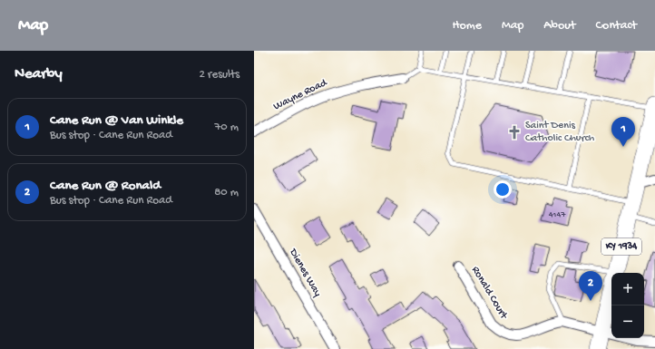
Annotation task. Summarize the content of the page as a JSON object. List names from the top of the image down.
{
  "streets": {
    "highway": ["KY 1934"],
    "street": ["Wayne Road", "Dienes Way", "Ronald Court"]
  },
  "crossings": [
    ["KY 1934", "Ronald Court"]
  ],
  "places": {
    "church": ["Saint Denis Catholic Church"]
  },
  "house_numbers": ["4147"],
  "page": {
    "header": "Map",
    "nav": [
      "Home",
      "Map",
      "About",
      "Contact"
    ],
    "heading": ["Nearby", "2 results"],
    "list": [
      {
        "mark": "1",
        "name": "Cane Run @ Van Winkle",
        "note": "Bus stop · Cane Run Road",
        "value": "70 m"
      },
      {
        "mark": "2",
        "name": "Cane Run @ Ronald",
        "note": "Bus stop · Cane Run Road",
        "value": "80 m"
      }
    ],
    "pins": ["1", "2"],
    "map_buttons": ["+", "−"]
  }
}
